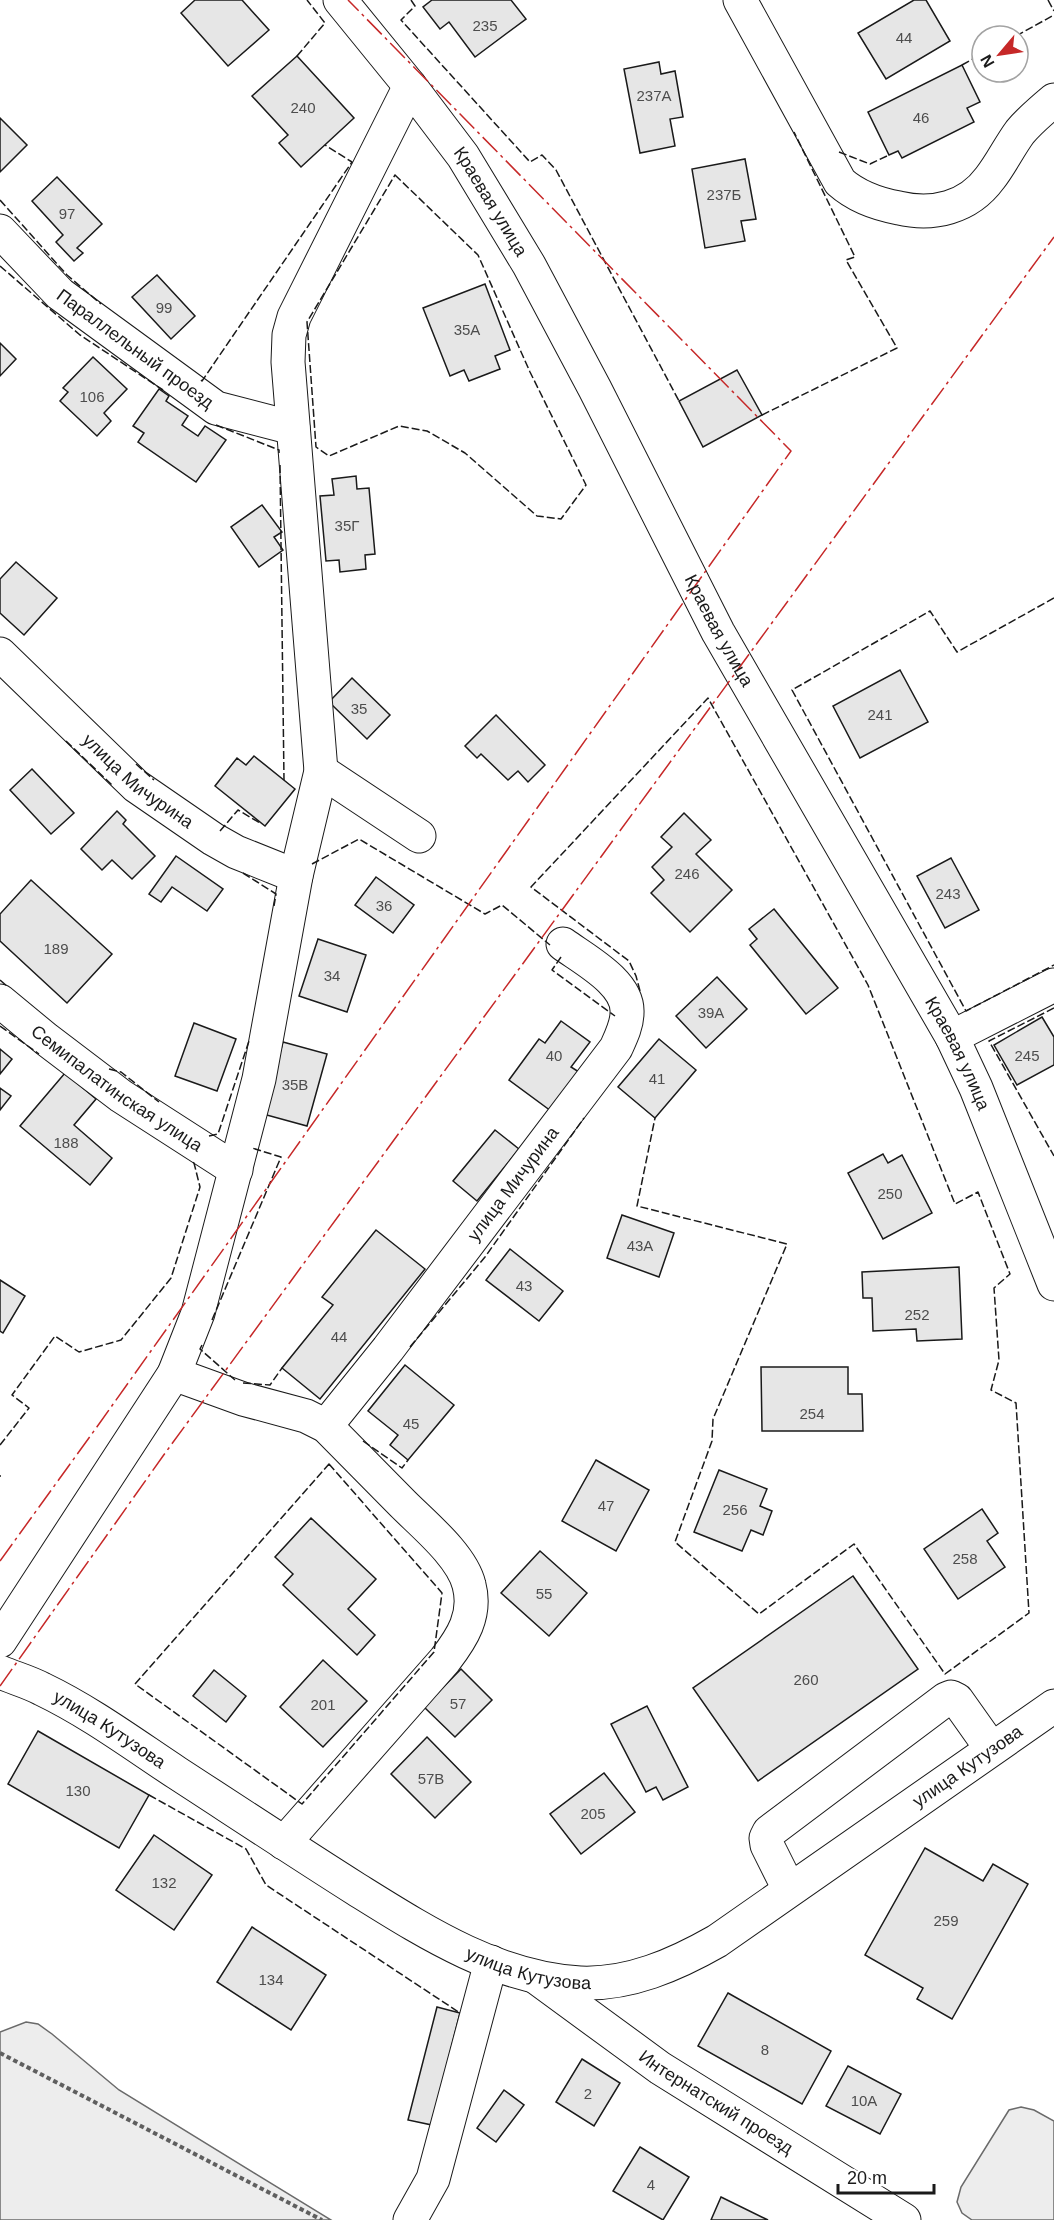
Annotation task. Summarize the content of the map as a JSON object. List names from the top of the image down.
{
  "streets": {
    "street": [
      "Краевая улица",
      "Параллельный проезд",
      "улица Мичурина",
      "Семипалатинская улица",
      "улица Кутузова",
      "Интернатский проезд"
    ]
  },
  "crossings": [
    ["улица Кутузова", "Интернатский проезд"]
  ],
  "house_numbers": [
    "235",
    "44",
    "237А",
    "240",
    "46",
    "237Б",
    "97",
    "99",
    "35А",
    "106",
    "35Г",
    "35",
    "241",
    "246",
    "243",
    "36",
    "189",
    "34",
    "39А",
    "40",
    "245",
    "41",
    "35В",
    "188",
    "250",
    "43А",
    "43",
    "252",
    "44",
    "254",
    "45",
    "47",
    "256",
    "258",
    "55",
    "260",
    "57",
    "201",
    "57В",
    "130",
    "205",
    "132",
    "259",
    "134",
    "8",
    "2",
    "10А",
    "4"
  ],
  "scale_bar": "20 m",
  "north": "bottom left"
}
